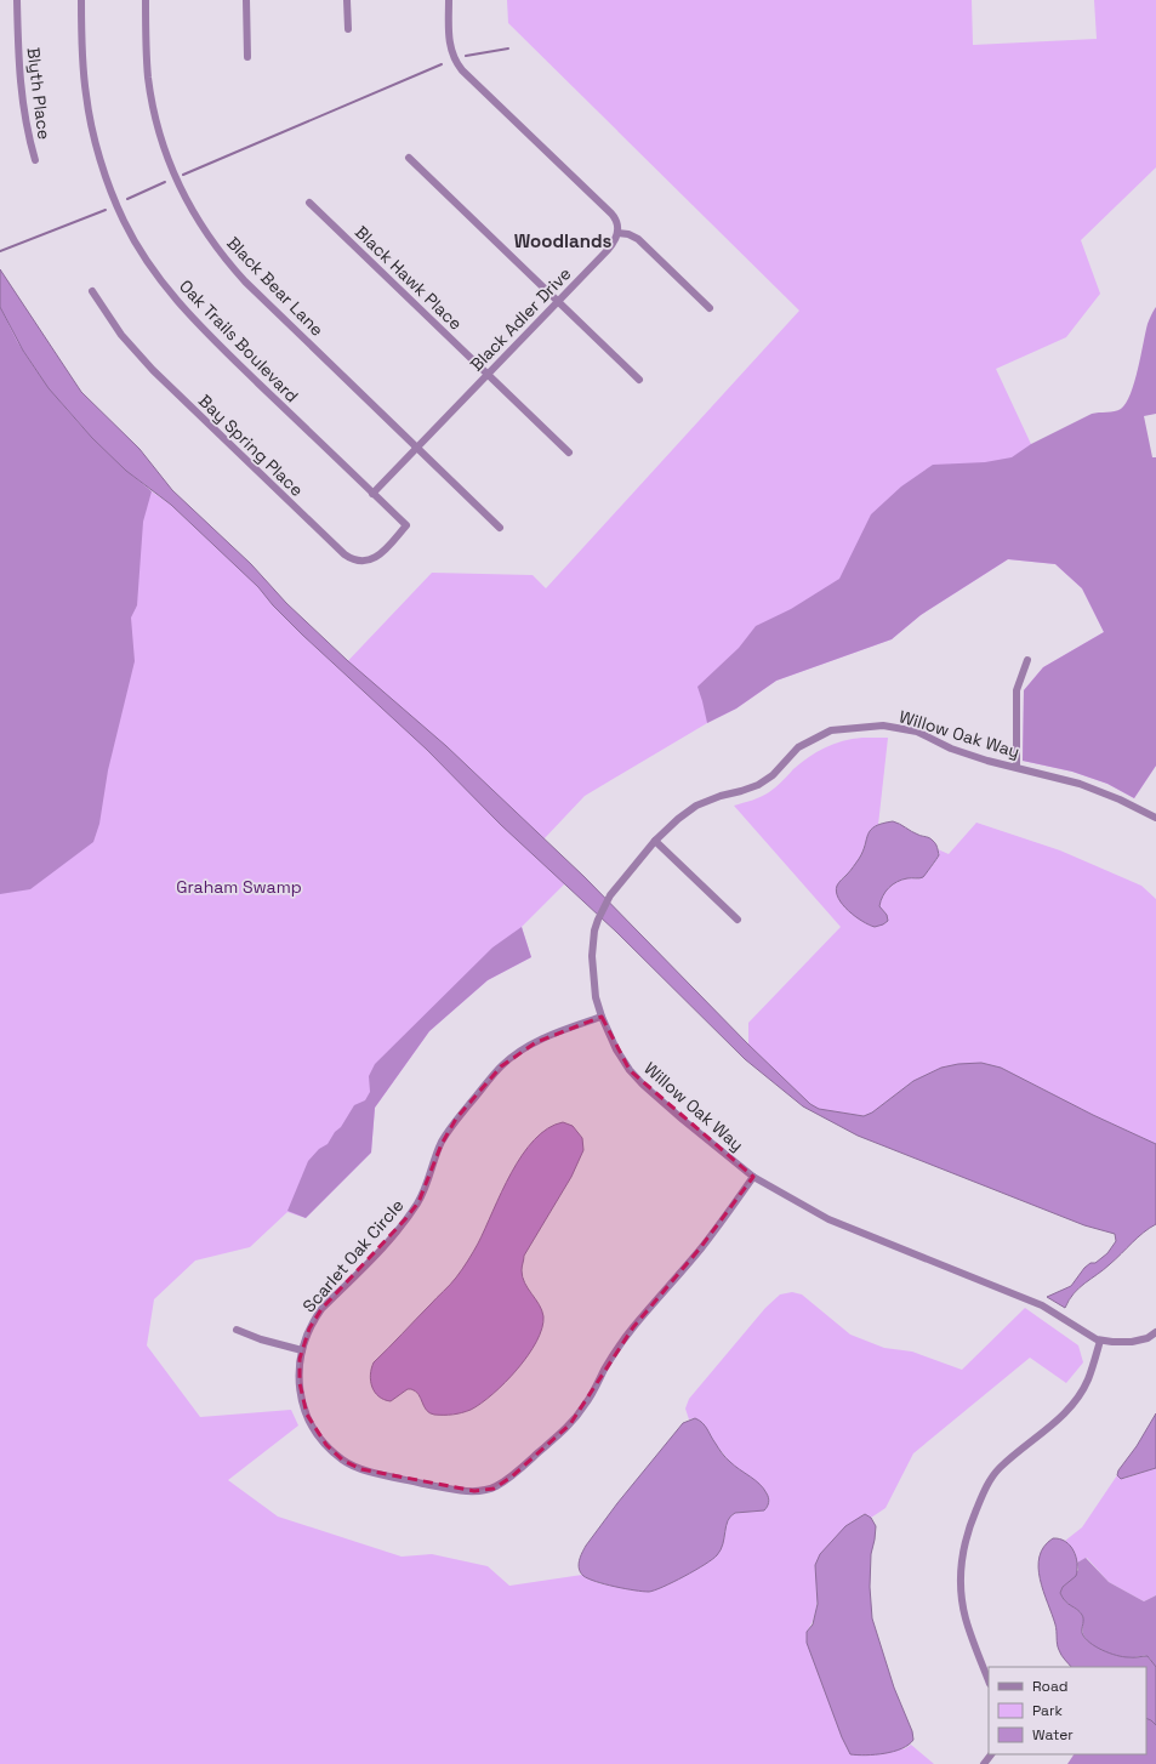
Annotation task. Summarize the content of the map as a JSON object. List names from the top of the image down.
{
  "streets": {
    "street": [
      "Blyth Place",
      "Black Hawk Place",
      "Black Bear Lane",
      "Black Adler Drive",
      "Oak Trails Boulevard",
      "Bay Spring Place",
      "Willow Oak Way",
      "Scarlet Oak Circle"
    ]
  },
  "crossings": [
    ["Black Hawk Place", "Black Adler Drive"],
    ["Black Bear Lane", "Black Adler Drive"],
    ["Black Adler Drive", "Oak Trails Boulevard"],
    ["Oak Trails Boulevard", "Bay Spring Place"],
    ["Willow Oak Way", "Scarlet Oak Circle"]
  ],
  "districts": ["Woodlands"],
  "parks": ["Graham Swamp"],
  "legend": ["Road", "Park", "Water"]
}
